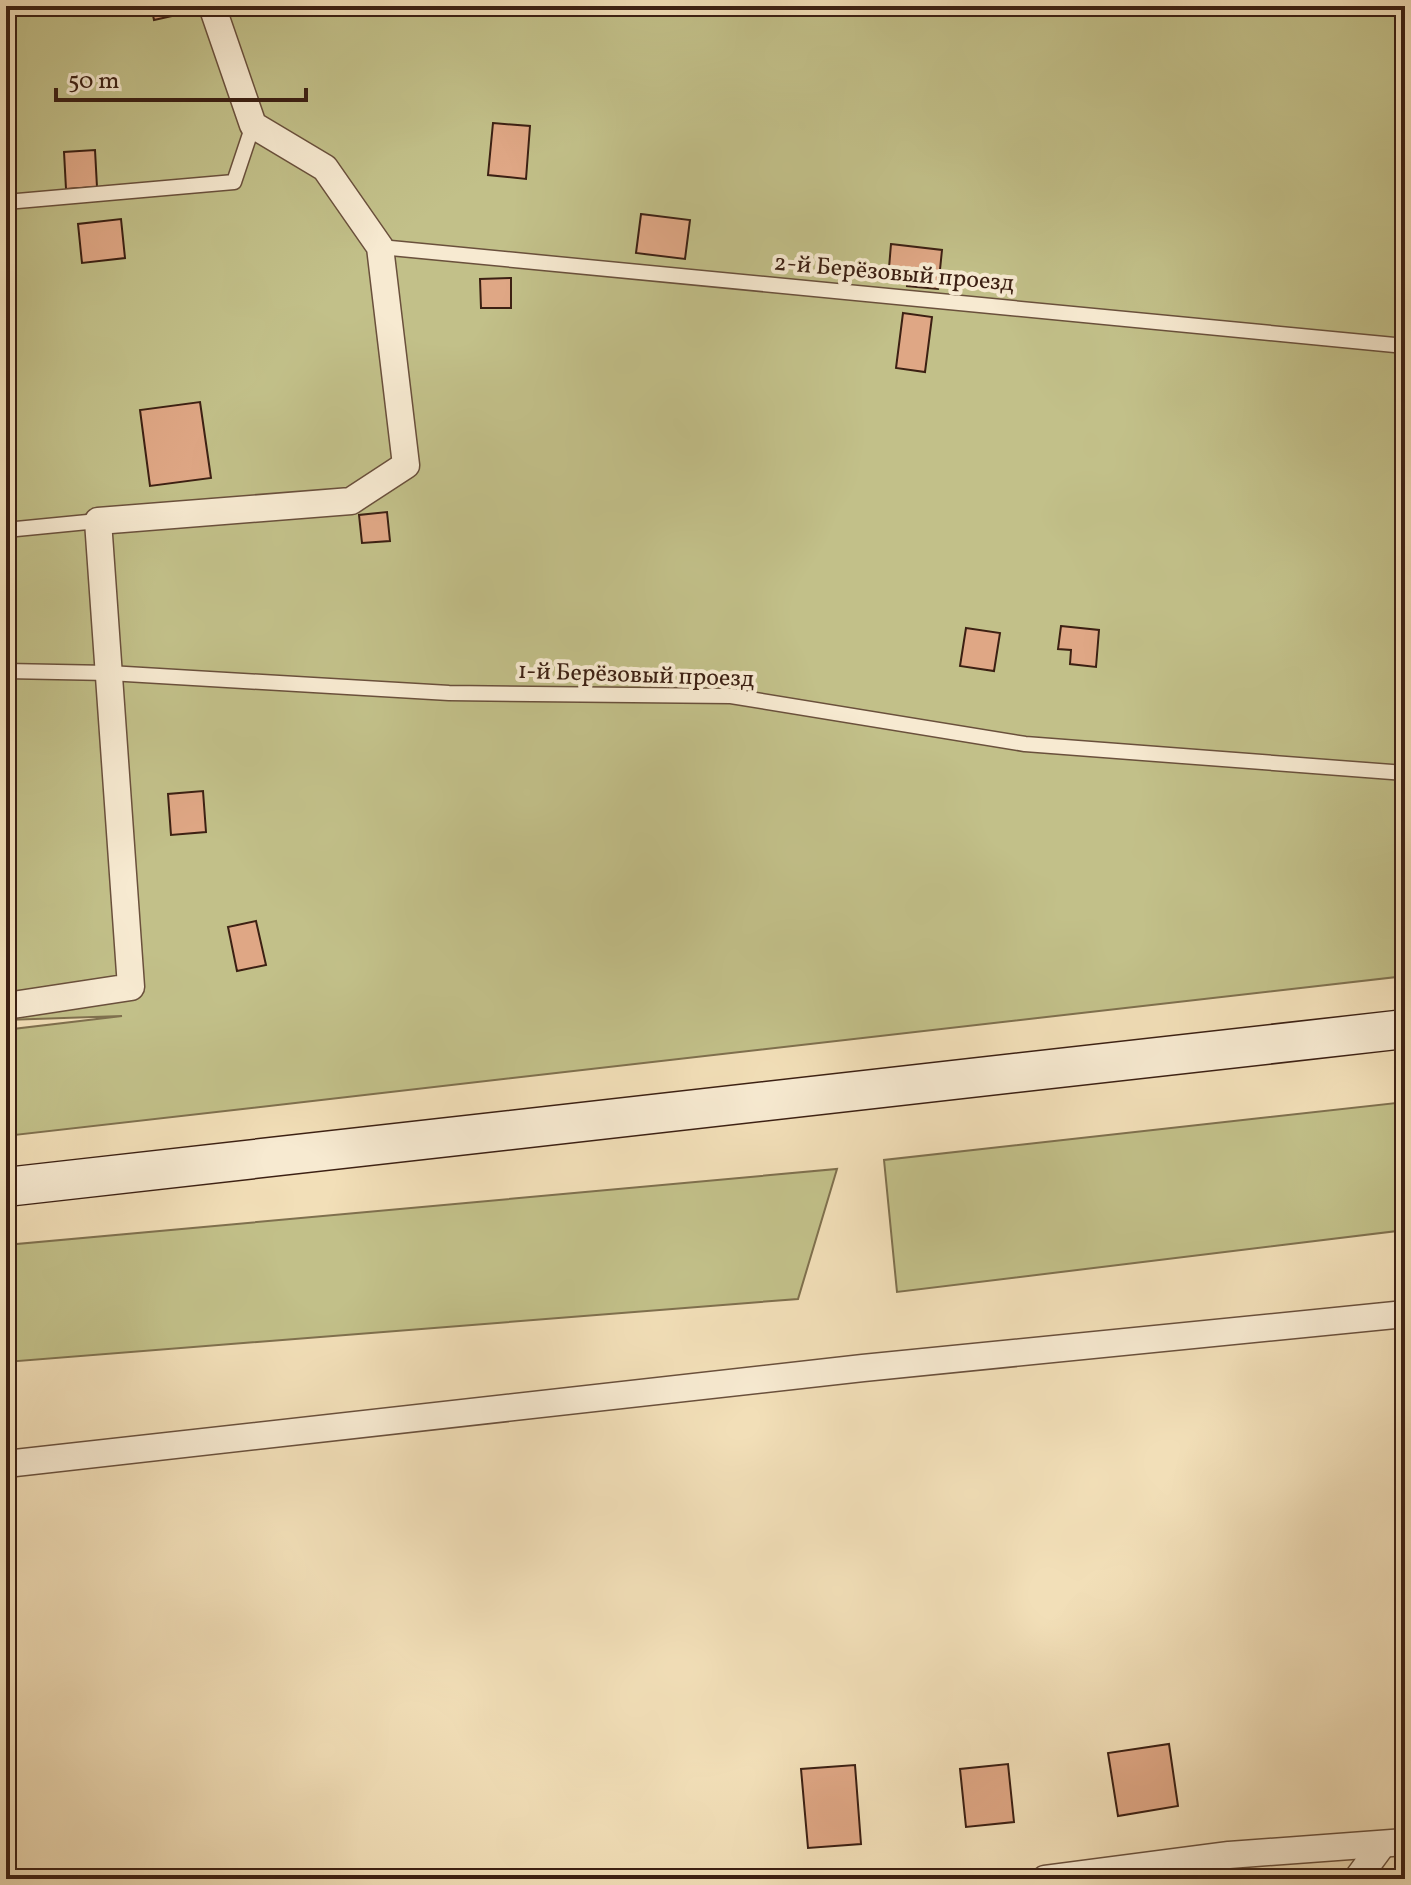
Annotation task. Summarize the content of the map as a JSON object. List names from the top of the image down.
{
  "streets": {
    "lane": ["2-й Берёзовый проезд", "1-й Берёзовый проезд"]
  },
  "scale_bar": "50 m"
}
